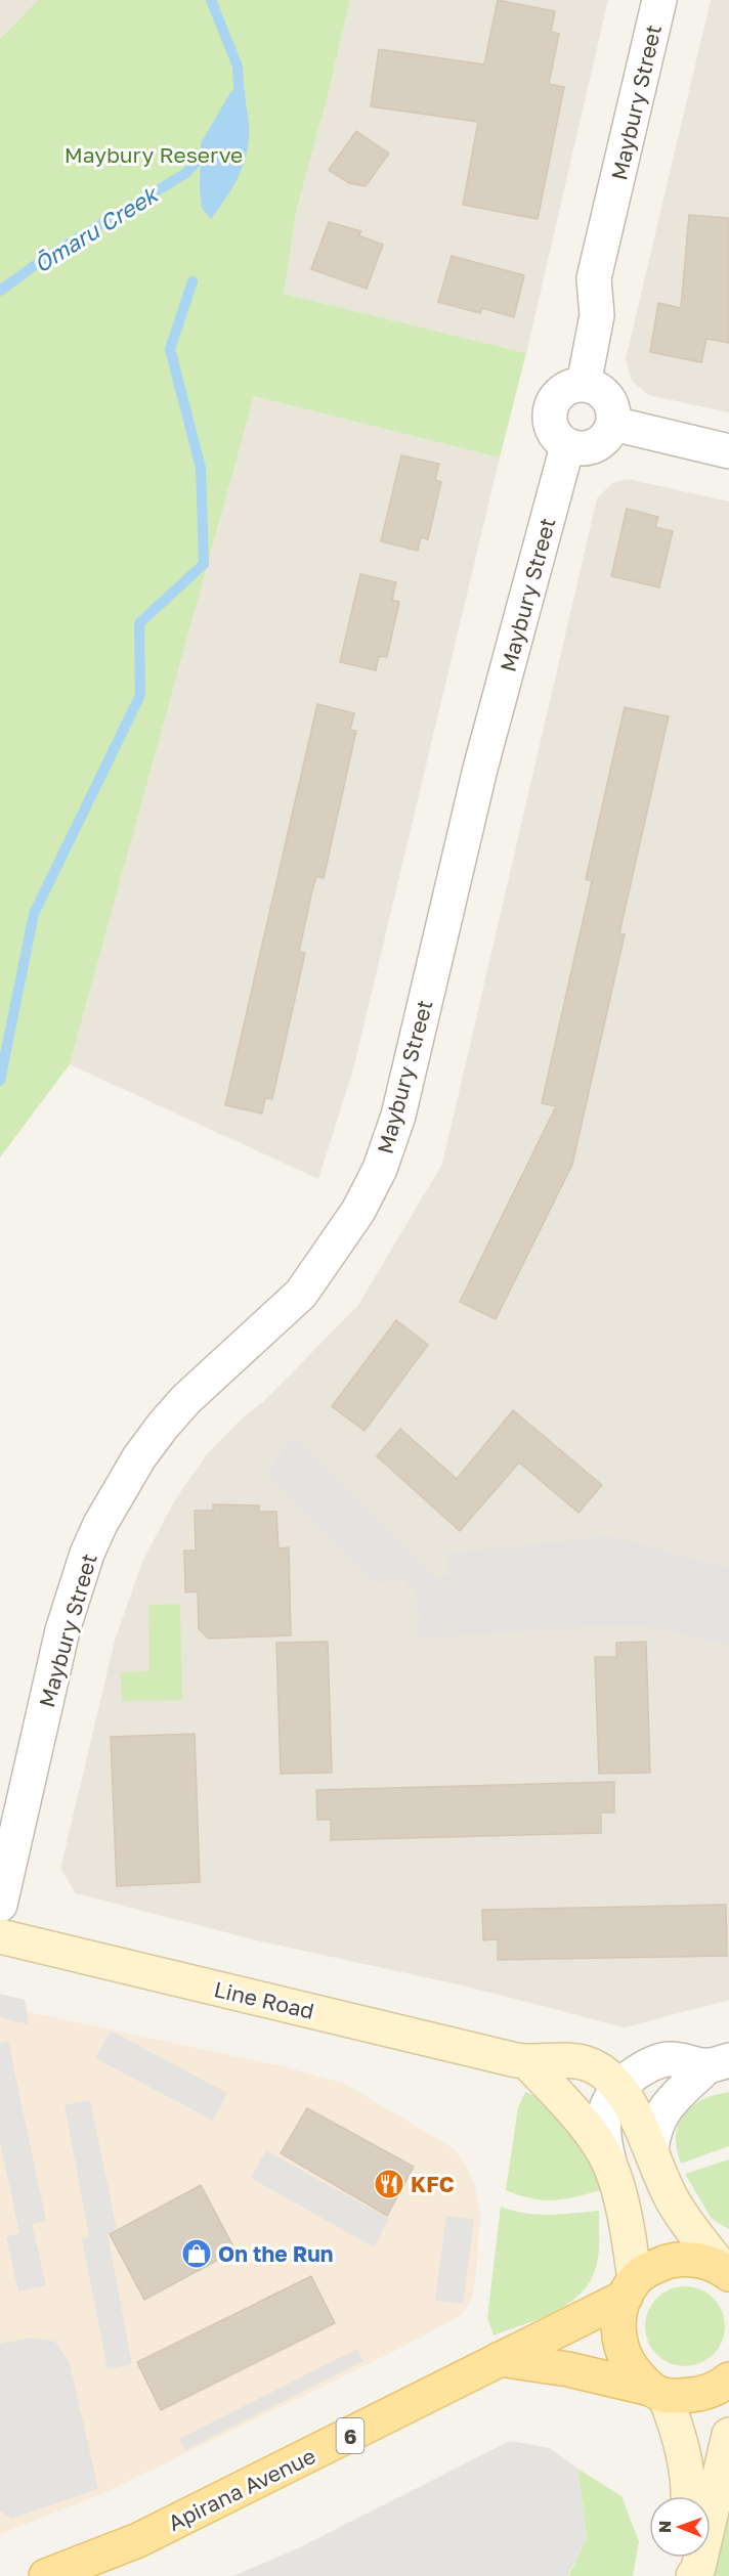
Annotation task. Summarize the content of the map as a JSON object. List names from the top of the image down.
{
  "streets": {
    "main road": ["Line Road", "6", "Apirana Avenue"],
    "street": ["Maybury Street"]
  },
  "crossings": [
    ["6", "Apirana Avenue"]
  ],
  "water": ["Ōmaru Creek"],
  "parks": ["Maybury Reserve"],
  "places": {
    "restaurant": ["KFC"],
    "shop": ["On the Run"]
  },
  "north": "left"
}
